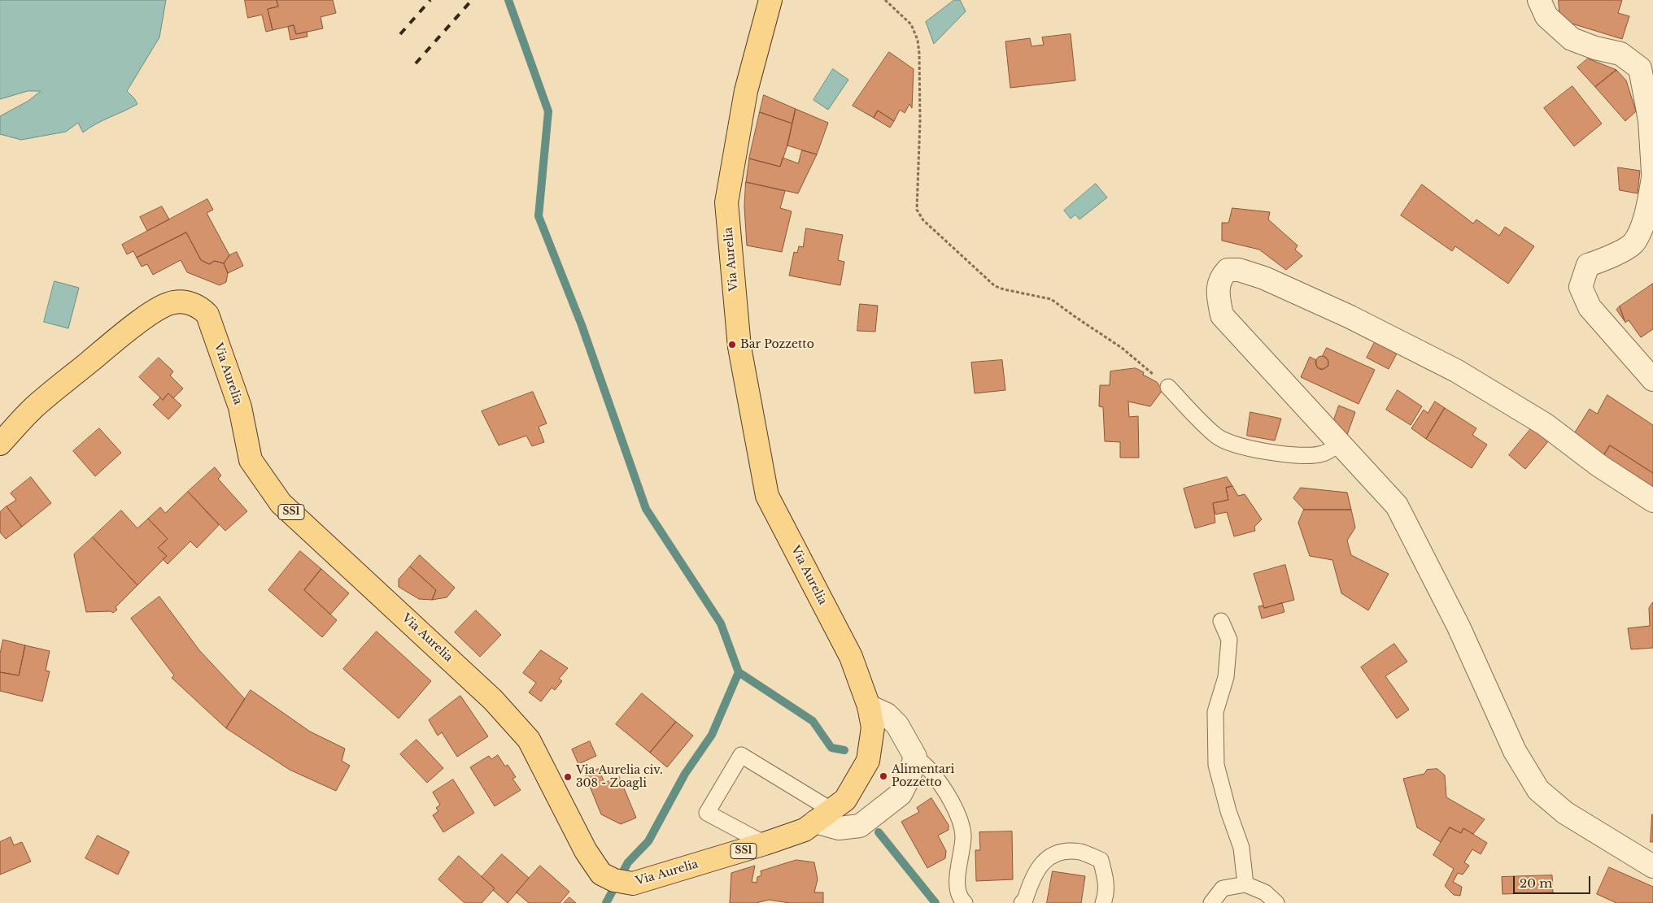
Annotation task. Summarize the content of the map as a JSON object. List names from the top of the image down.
{
  "streets": {
    "main road": ["Via Aurelia", "SS1"]
  },
  "places": ["Bar Pozzetto", "Alimentari Pozzetto", "Via Aurelia civ. 308 - Zoagli"],
  "scale_bar": "20 m"
}
